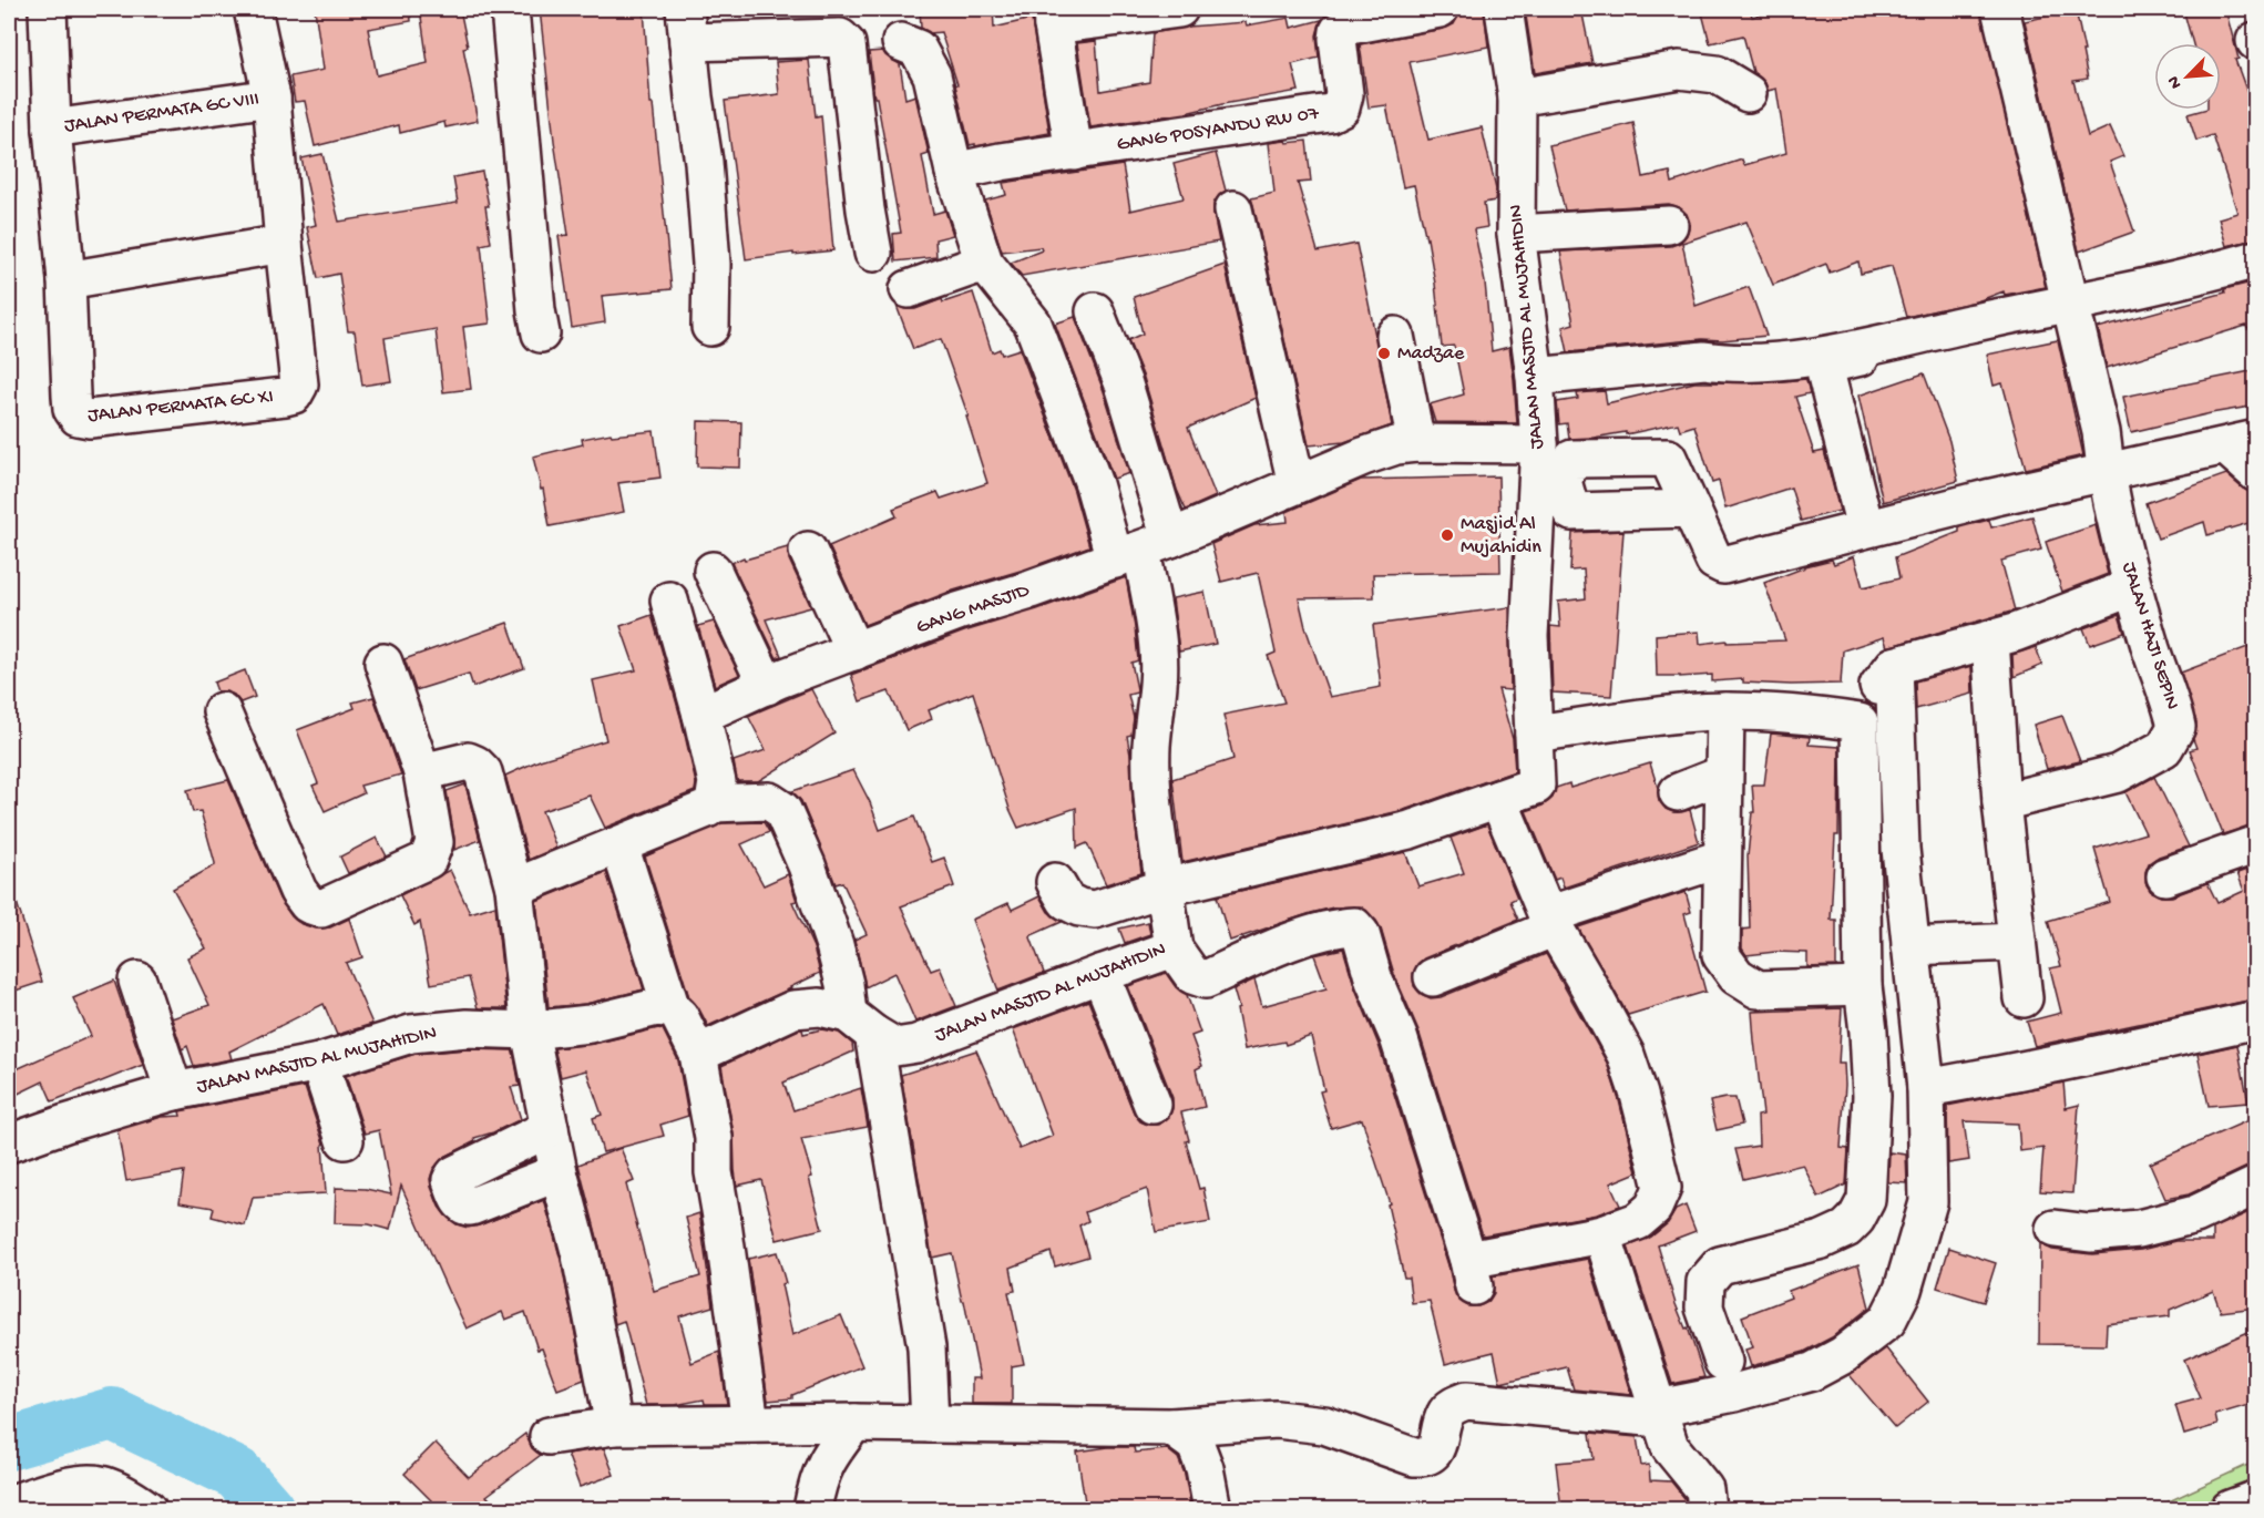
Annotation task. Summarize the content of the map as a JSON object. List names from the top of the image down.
{
  "streets": {
    "street": [
      "JALAN PERMATA GC VIII",
      "GANG POSYANDU RW 07",
      "JALAN MASJID AL MUJAHIDIN",
      "JALAN PERMATA GC XI",
      "GANG MASJID",
      "JALAN HAJI SEPIN"
    ]
  },
  "crossings": [
    ["JALAN MASJID AL MUJAHIDIN", "GANG MASJID"]
  ],
  "places": ["Madzae", "Masjid Al Mujahidin"],
  "north": "bottom left"
}
